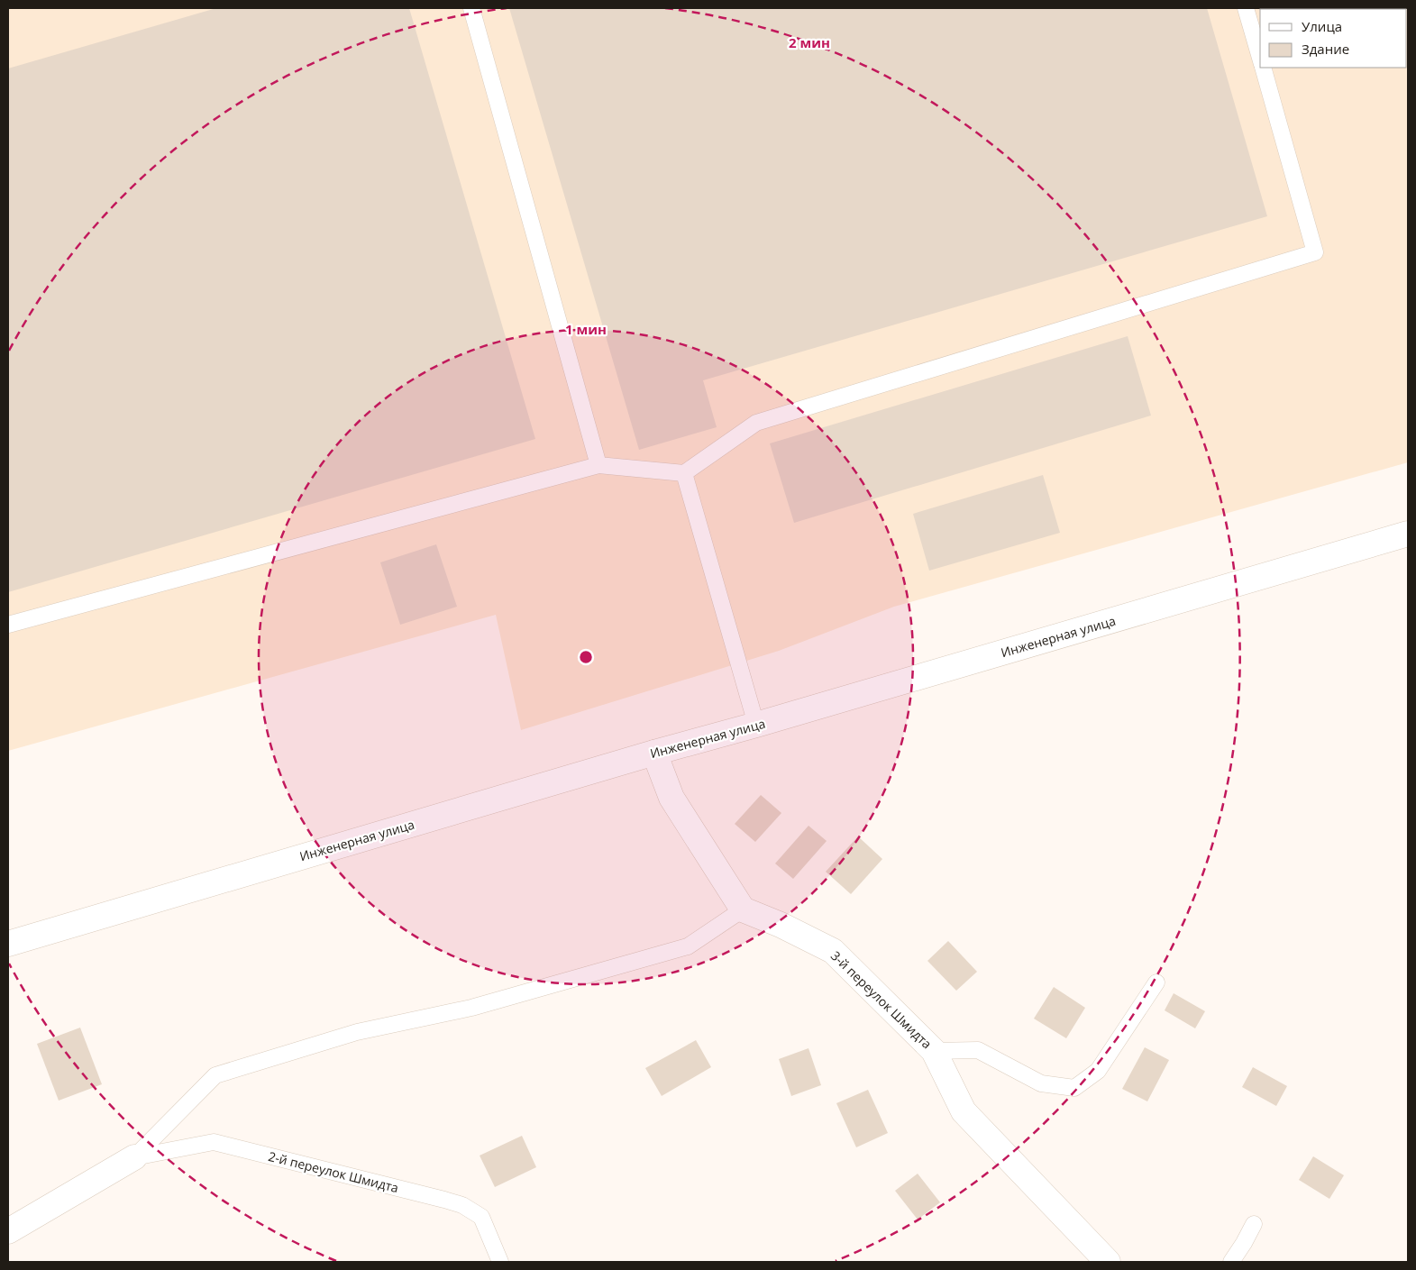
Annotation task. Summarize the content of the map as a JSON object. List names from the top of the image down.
{
  "streets": {
    "street": ["Инженерная улица", "3-й переулок Шмидта"],
    "lane": ["2-й переулок Шмидта"]
  },
  "legend": ["Улица", "Здание"],
  "rings": ["2 мин", "1 мин"]
}
